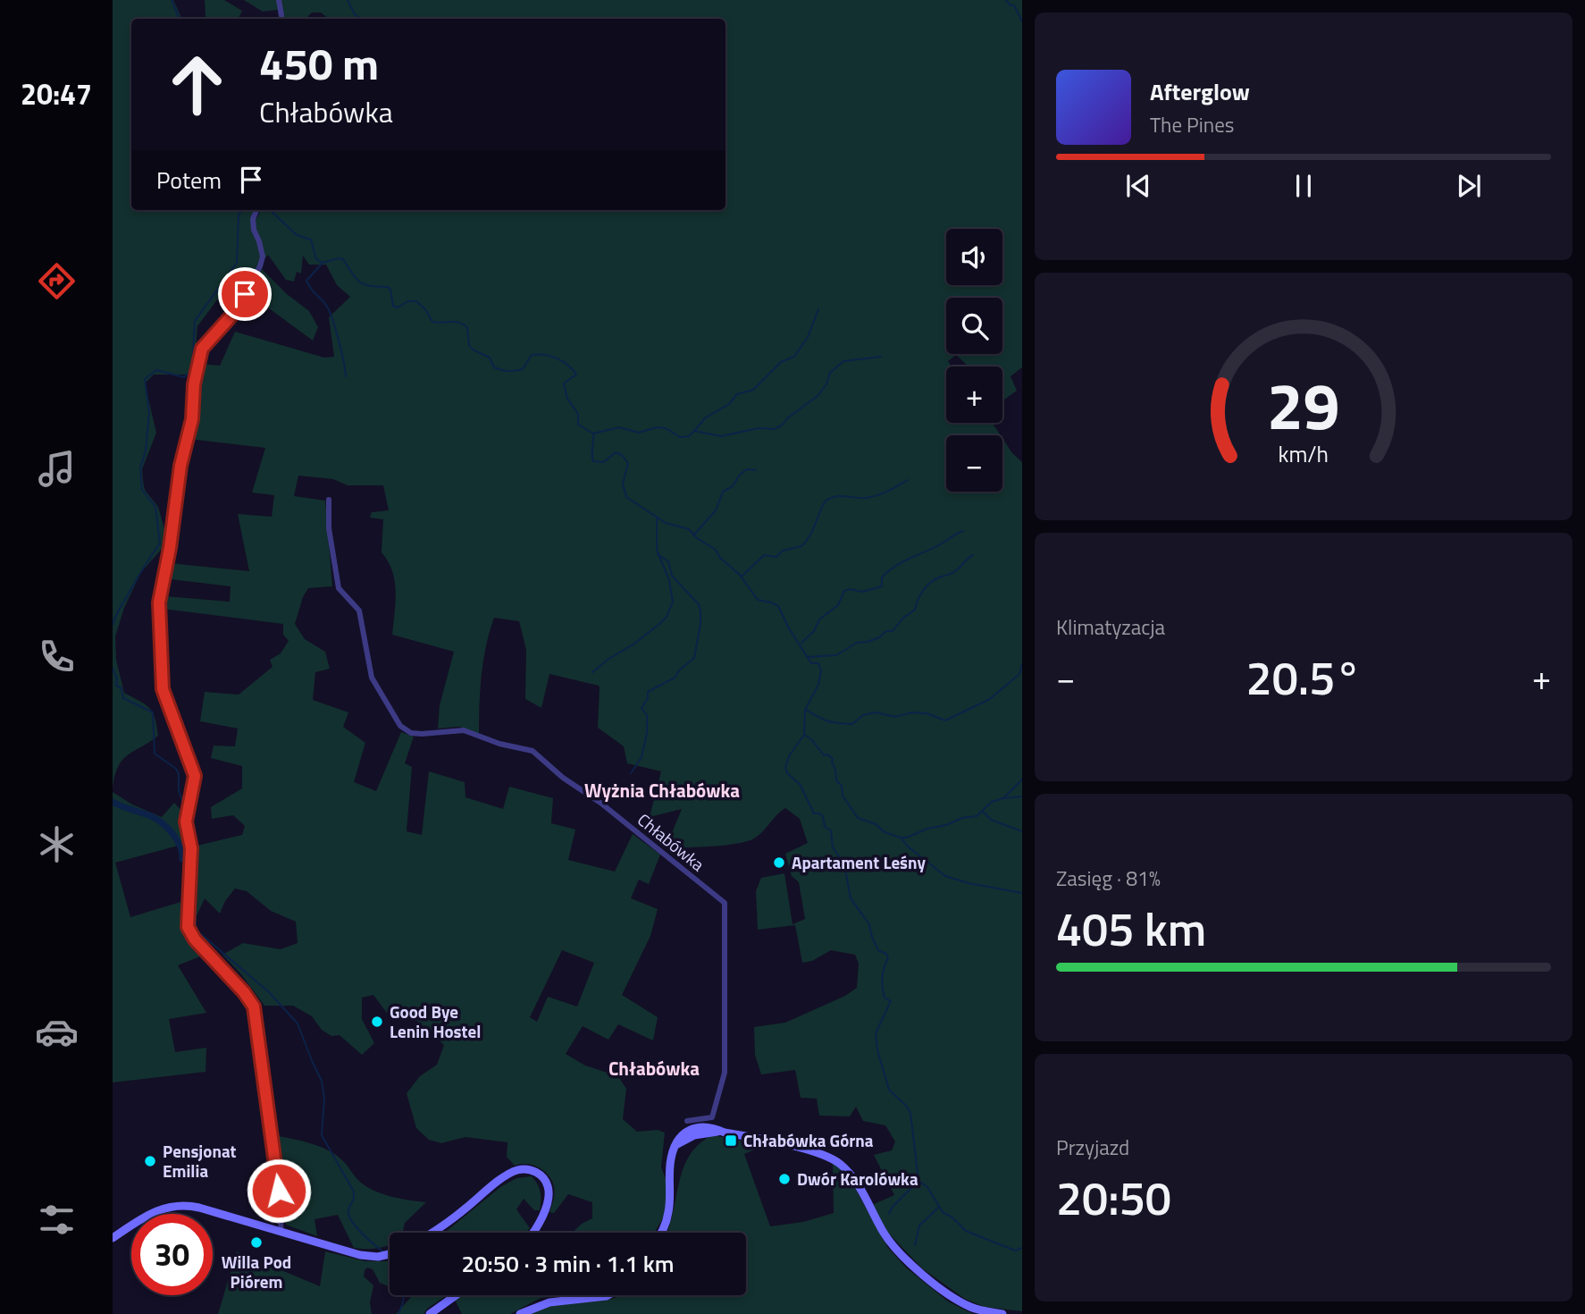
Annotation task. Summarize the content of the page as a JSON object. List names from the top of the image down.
{
  "streets": {
    "street": ["Chłabówka"]
  },
  "districts": ["Wyżnia Chłabówka", "Chłabówka"],
  "places": {
    "other": [
      "Apartament Leśny",
      "Good Bye Lenin Hostel",
      "Pensjonat Emilia",
      "Dwór Karolówka",
      "Willa Pod Piórem"
    ],
    "transit": ["Chłabówka Górna"]
  },
  "page": {
    "tabs": "20:47",
    "turn": ["450 m", "Chłabówka"],
    "song": ["Afterglow", "The Pines"],
    "then": "Potem",
    "map_buttons": ["+", "−"],
    "tile": [
      "Klimatyzacja",
      ["Zasięg · 81%", "405 km"],
      ["Przyjazd", "20:50"]
    ],
    "heat": ["−", "20.5°", "+"],
    "limit": "30",
    "trip": "20:50 · 3 min · 1.1 km",
    "gauge": ["29", "km/h"]
  }
}
